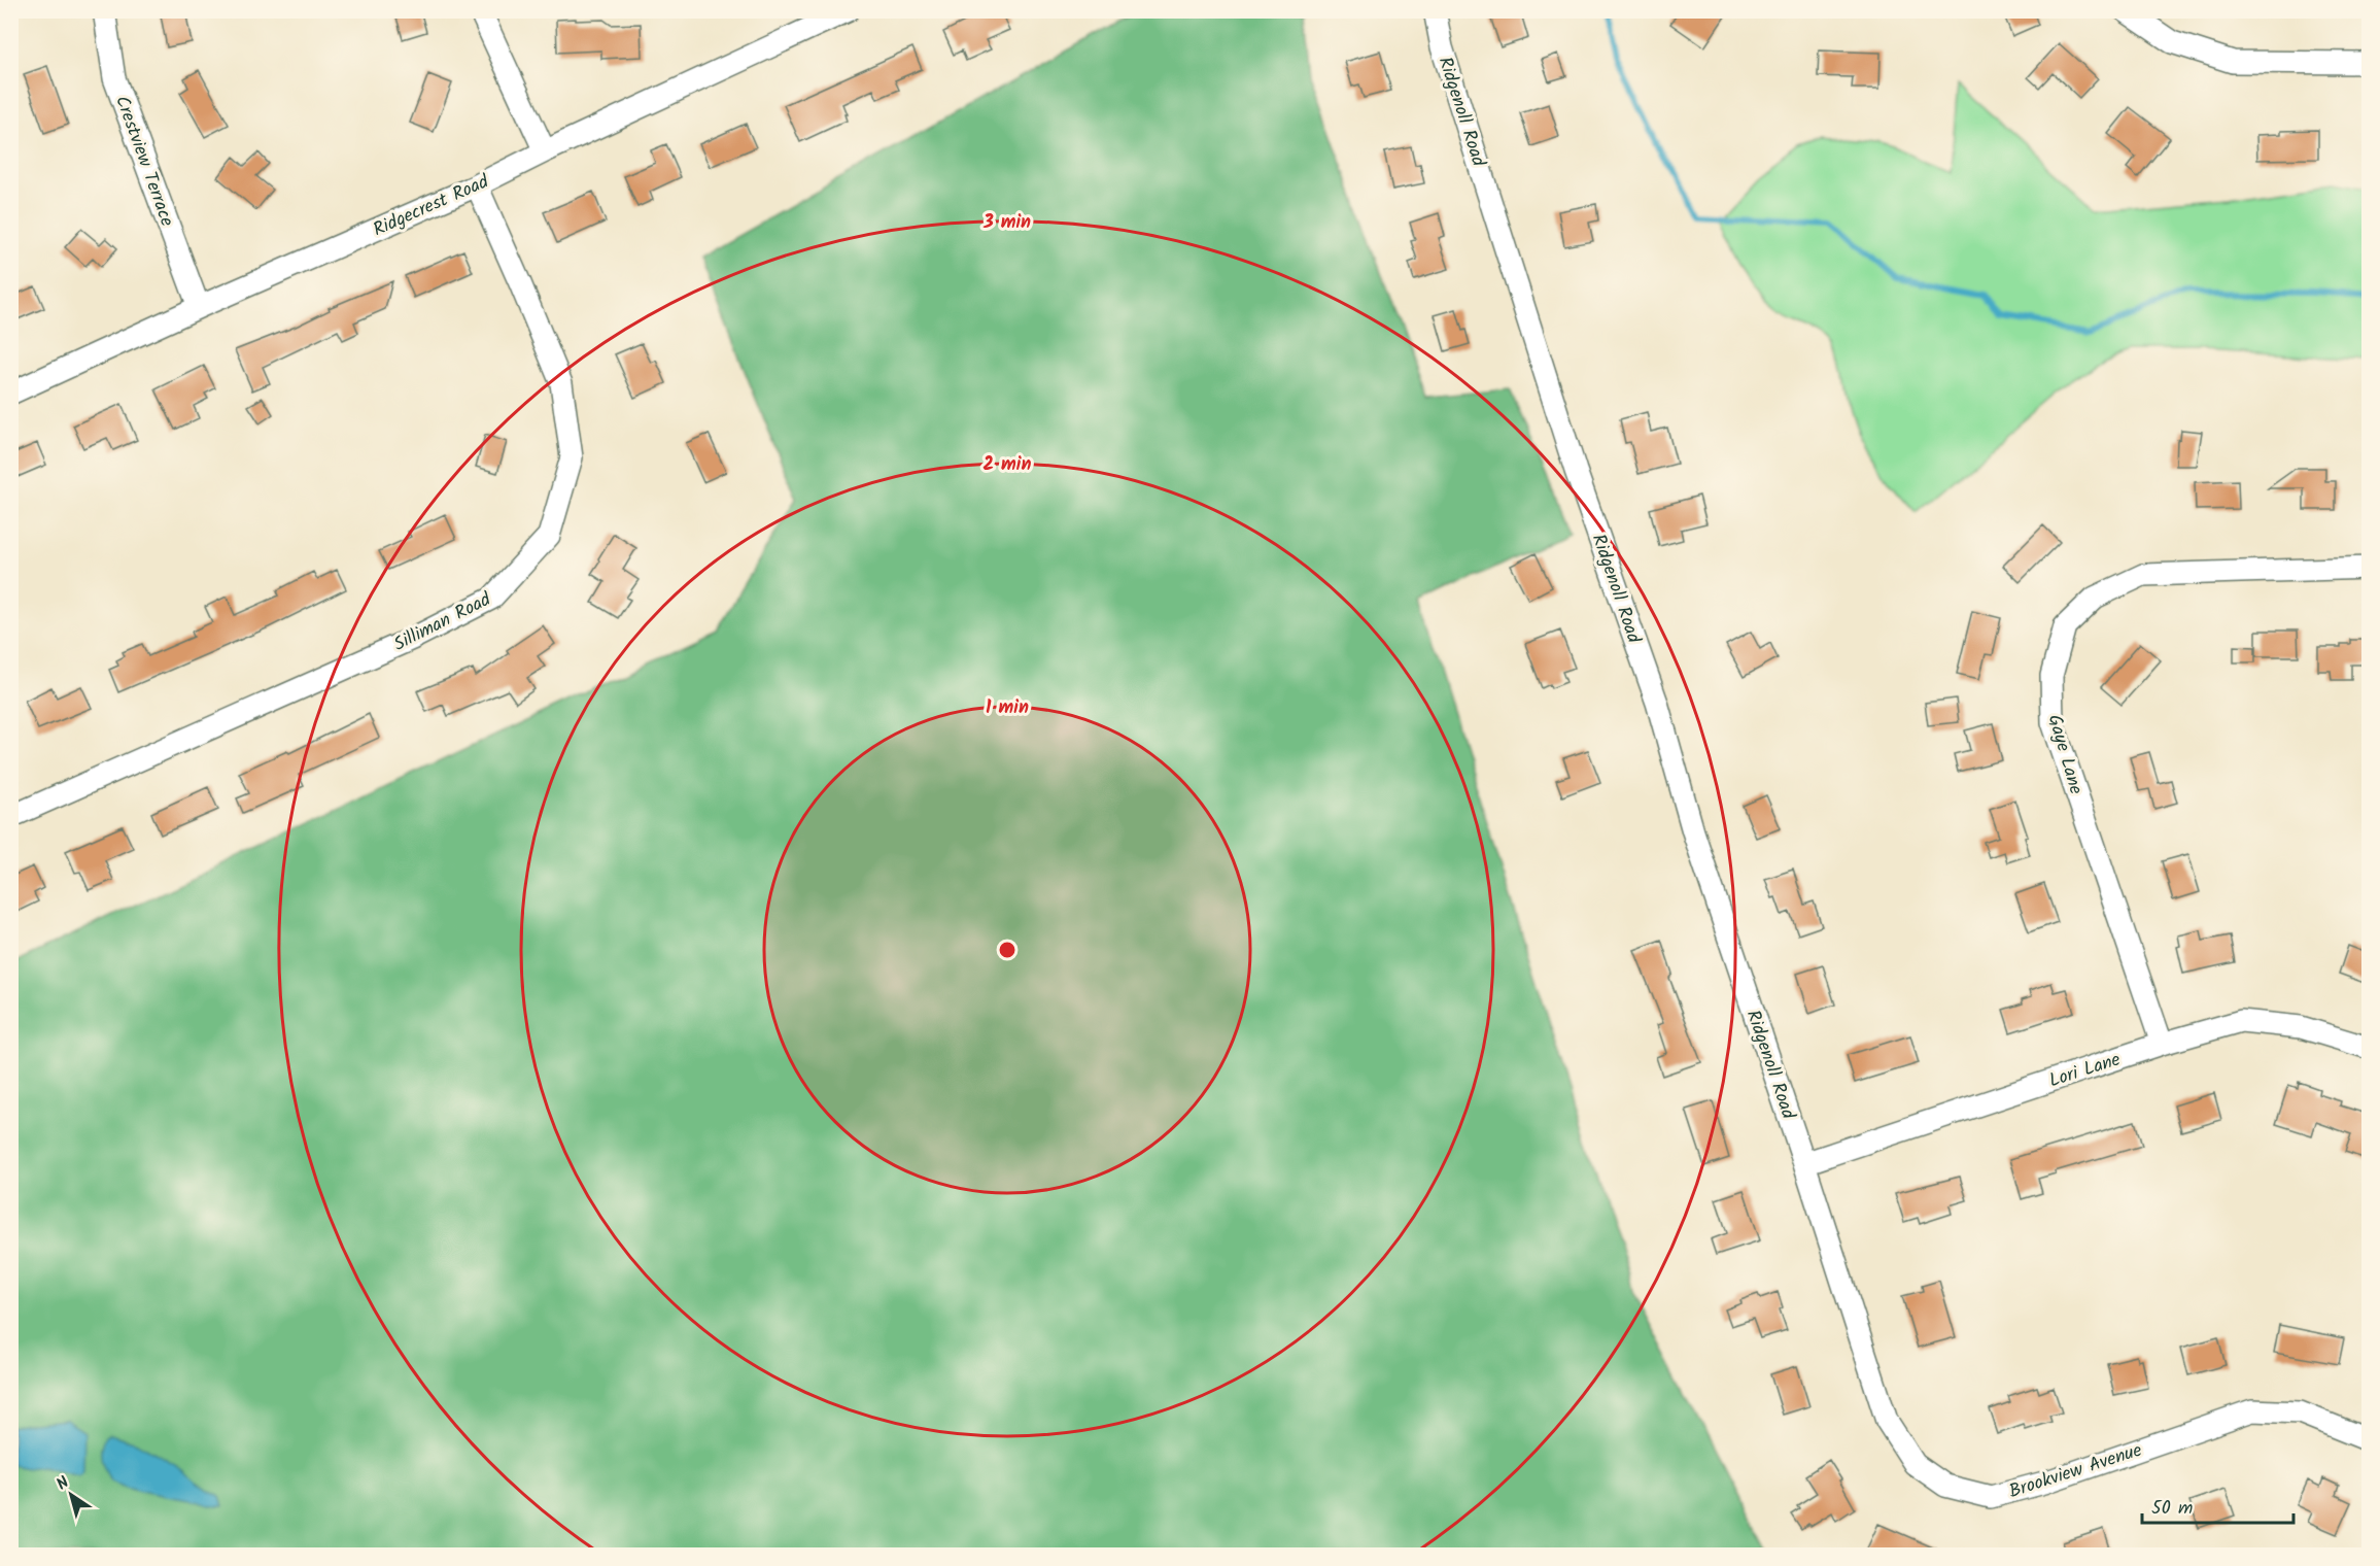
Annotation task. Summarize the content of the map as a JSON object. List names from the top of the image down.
{
  "streets": {
    "street": [
      "Ridgenoll Road",
      "Crestview Terrace",
      "Ridgecrest Road",
      "Silliman Road",
      "Gaye Lane",
      "Lori Lane",
      "Brookview Avenue"
    ]
  },
  "crossings": [
    ["Ridgenoll Road", "Lori Lane"],
    ["Ridgenoll Road", "Brookview Avenue"],
    ["Crestview Terrace", "Ridgecrest Road"],
    ["Ridgecrest Road", "Silliman Road"],
    ["Gaye Lane", "Lori Lane"],
    ["Lori Lane", "Brookview Avenue"]
  ],
  "scale_bar": "50 m",
  "north": "top left",
  "rings": ["3 min", "2 min", "1 min"]
}
